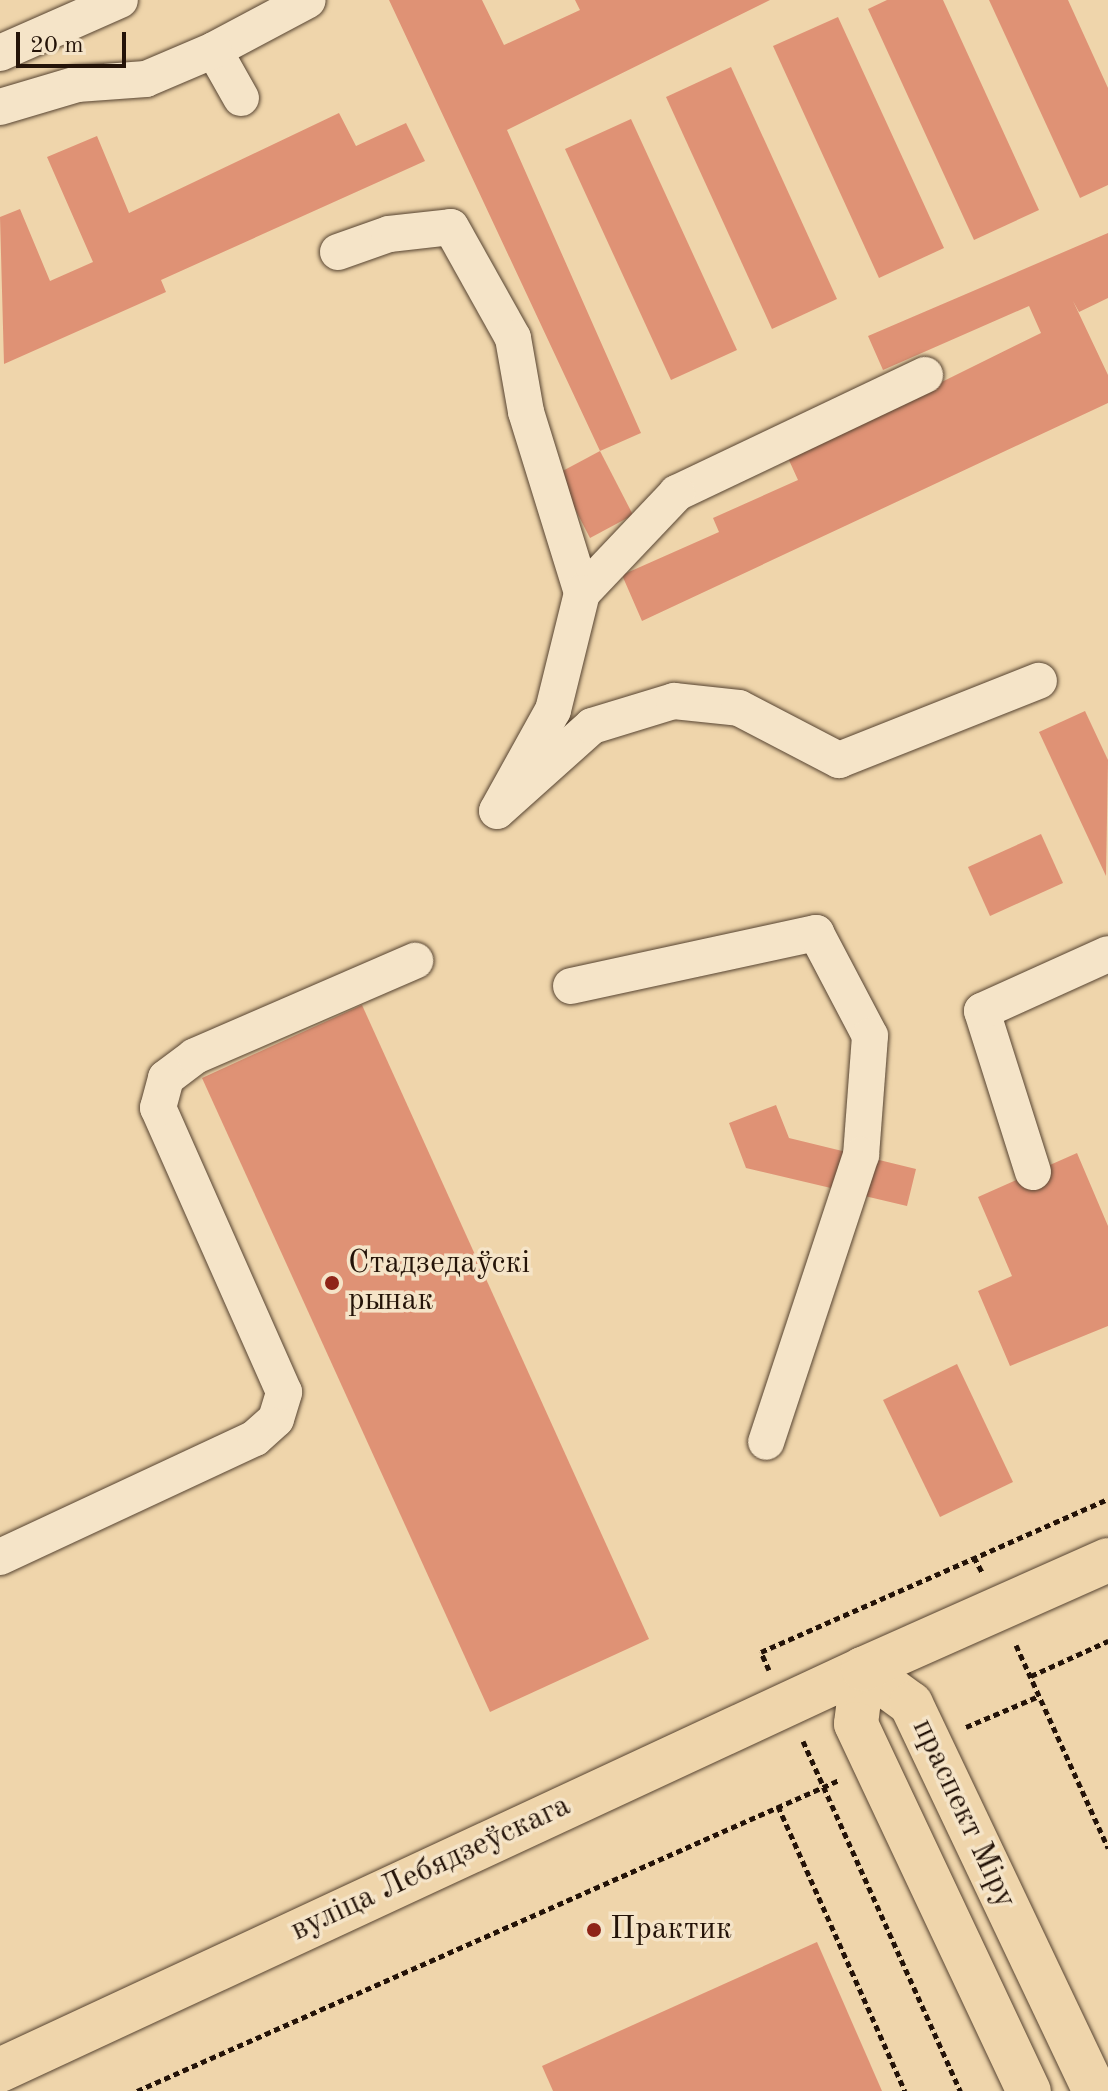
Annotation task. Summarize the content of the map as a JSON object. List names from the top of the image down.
{
  "streets": {
    "main road": ["праспект Міру", "вуліца Лебядзеўскага"]
  },
  "crossings": [
    ["праспект Міру", "вуліца Лебядзеўскага"]
  ],
  "places": ["Стадзедаўскі рынак", "Практик"],
  "scale_bar": "20 m"
}
